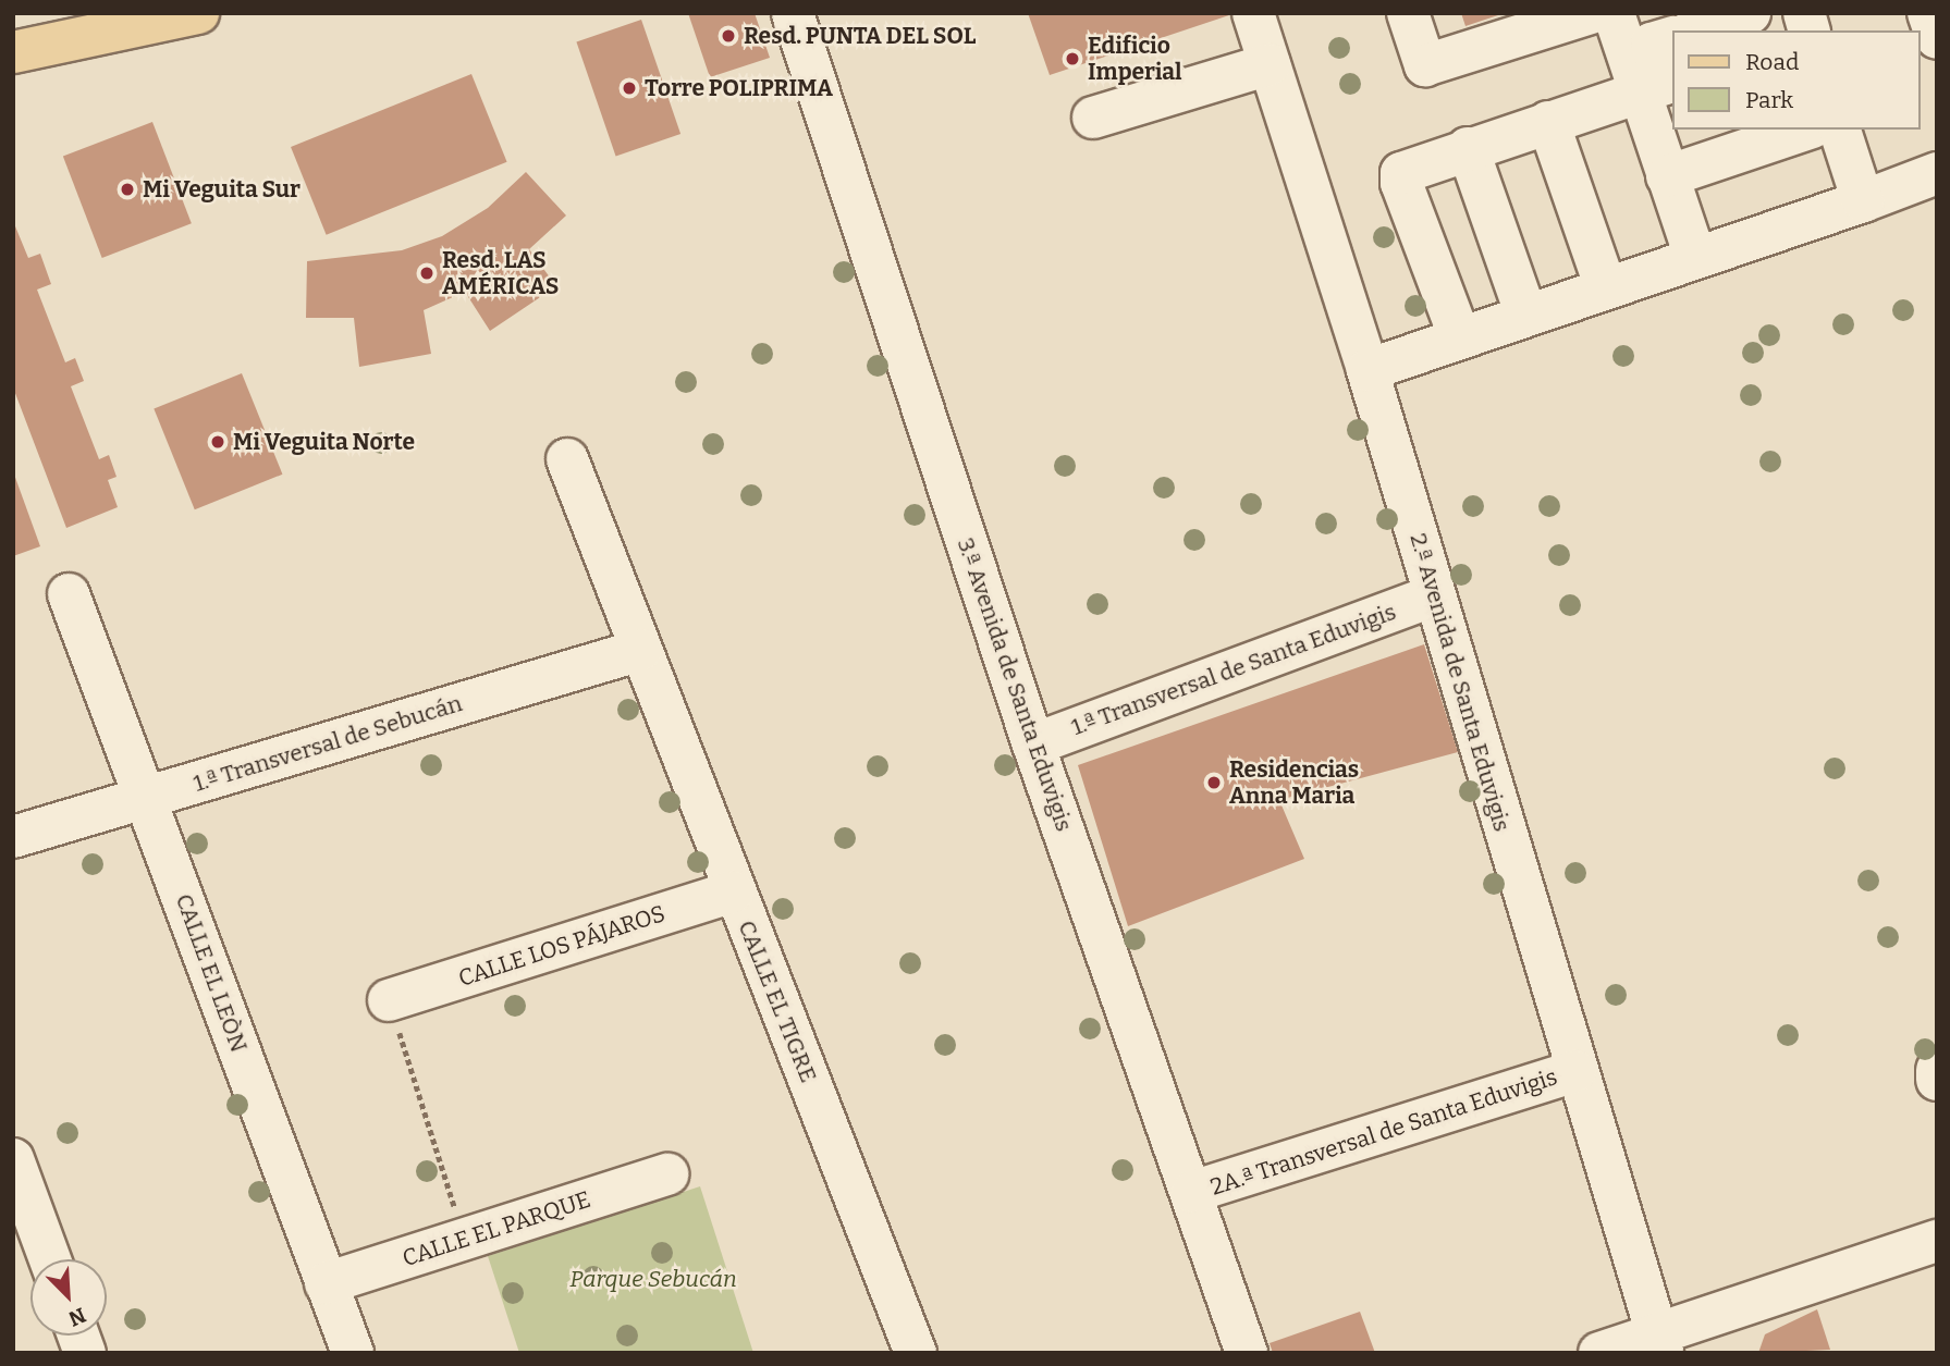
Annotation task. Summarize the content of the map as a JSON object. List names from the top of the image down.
{
  "streets": {
    "street": [
      "1.ª Transversal de Santa Eduvigis",
      "2.ª Avenida de Santa Eduvigis",
      "3.ª Avenida de Santa Eduvigis",
      "1.ª Transversal de Sebucán",
      "CALLE LOS PÁJAROS",
      "CALLE EL LEÒN",
      "CALLE EL TIGRE",
      "2A.ª Transversal de Santa Eduvigis",
      "CALLE EL PARQUE"
    ]
  },
  "crossings": [
    ["1.ª Transversal de Santa Eduvigis", "2.ª Avenida de Santa Eduvigis"],
    ["1.ª Transversal de Santa Eduvigis", "3.ª Avenida de Santa Eduvigis"],
    ["2.ª Avenida de Santa Eduvigis", "2A.ª Transversal de Santa Eduvigis"],
    ["3.ª Avenida de Santa Eduvigis", "2A.ª Transversal de Santa Eduvigis"],
    ["1.ª Transversal de Sebucán", "CALLE EL LEÒN"],
    ["1.ª Transversal de Sebucán", "CALLE EL TIGRE"],
    ["CALLE LOS PÁJAROS", "CALLE EL TIGRE"],
    ["CALLE EL LEÒN", "CALLE EL PARQUE"]
  ],
  "parks": ["Parque Sebucán"],
  "places": [
    "Resd. PUNTA DEL SOL",
    "Edificio Imperial",
    "Torre POLIPRIMA",
    "Mi Veguita Sur",
    "Resd. LAS AMÉRICAS",
    "Mi Veguita Norte",
    "Residencias Anna Maria"
  ],
  "legend": ["Road", "Park"],
  "north": "bottom right"
}
